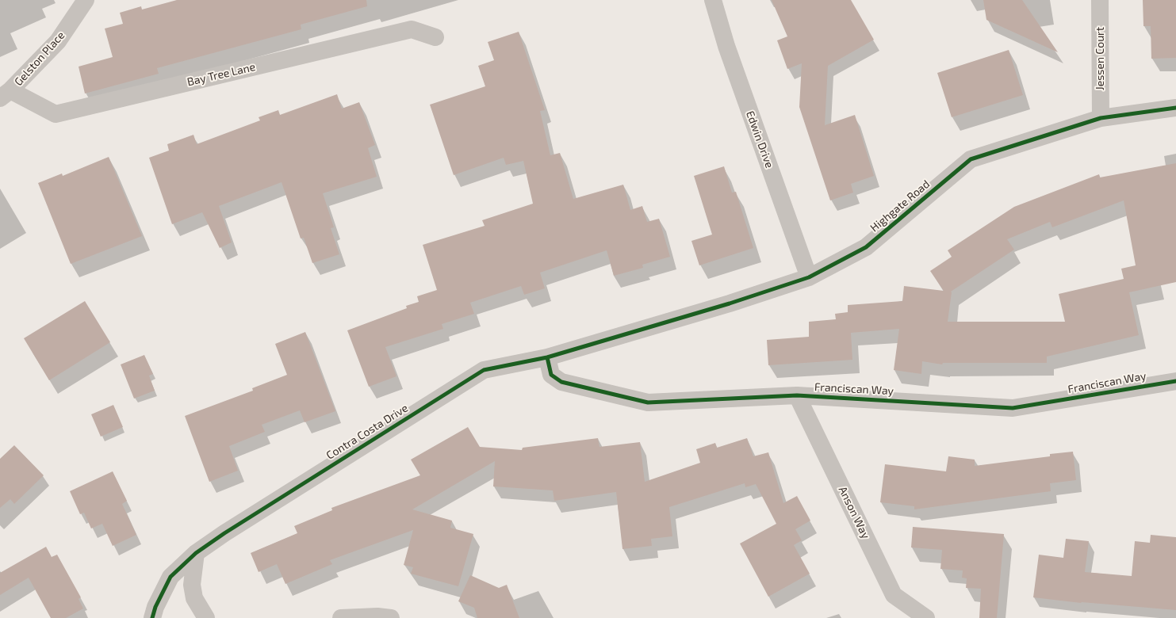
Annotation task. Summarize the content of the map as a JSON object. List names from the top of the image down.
{
  "streets": {
    "street": [
      "Gelston Place",
      "Jessen Court",
      "Bay Tree Lane",
      "Edwin Drive",
      "Highgate Road",
      "Franciscan Way",
      "Contra Costa Drive",
      "Anson Way"
    ]
  },
  "crossings": [
    ["Gelston Place", "Bay Tree Lane"],
    ["Jessen Court", "Highgate Road"],
    ["Edwin Drive", "Highgate Road"],
    ["Highgate Road", "Contra Costa Drive"],
    ["Franciscan Way", "Contra Costa Drive"],
    ["Franciscan Way", "Anson Way"]
  ]
}
